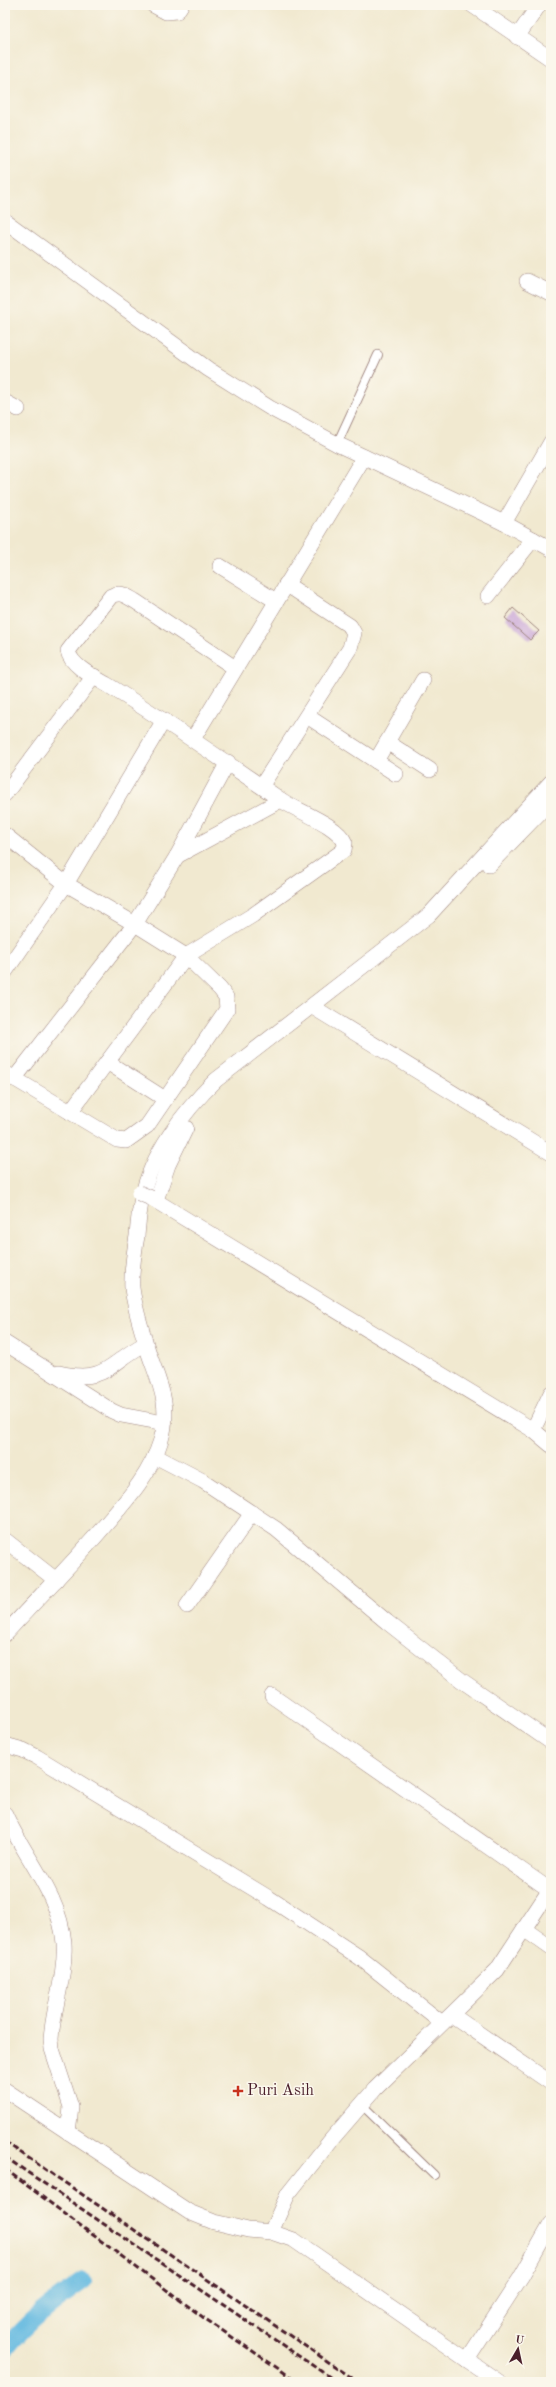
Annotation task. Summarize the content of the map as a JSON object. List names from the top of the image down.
{
  "places": {
    "health": ["Puri Asih"]
  },
  "north": "top"
}
